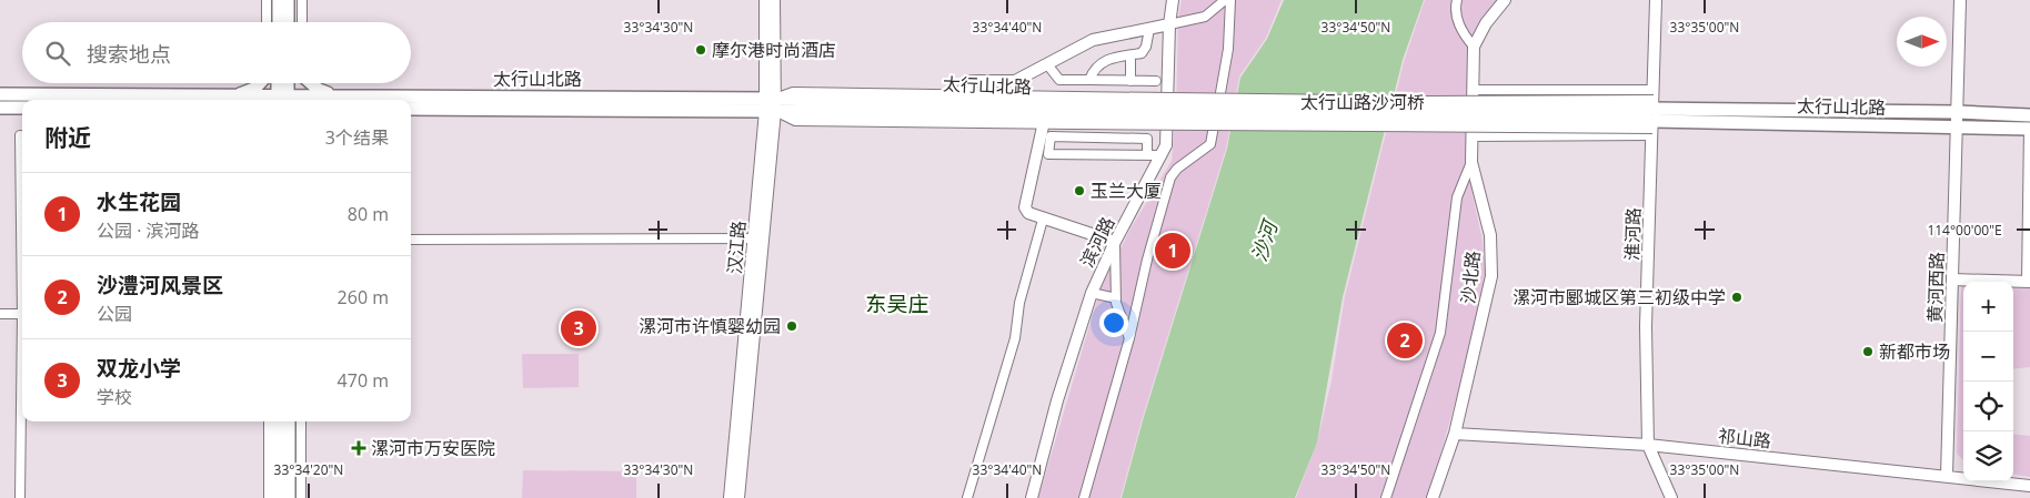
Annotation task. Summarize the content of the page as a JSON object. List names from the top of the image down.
{
  "streets": {
    "main road": ["太行山北路", "太行山路沙河桥"],
    "street": [
      "淮河路",
      "滨河路",
      "汉江路",
      "沙北路",
      "黄河西路",
      "祁山路"
    ]
  },
  "crossings": [
    ["太行山北路", "太行山路沙河桥"],
    ["太行山北路", "淮河路"],
    ["太行山北路", "汉江路"],
    ["太行山北路", "黄河西路"],
    ["太行山路沙河桥", "淮河路"],
    ["淮河路", "祁山路"],
    ["沙北路", "祁山路"],
    ["黄河西路", "祁山路"]
  ],
  "districts": ["东吴庄"],
  "water": ["沙河"],
  "places": {
    "other": [
      "摩尔港时尚酒店",
      "玉兰大厦",
      "漯河市郾城区第三初级中学",
      "漯河市许慎婴幼园",
      "新都市场"
    ],
    "health": ["漯河市万安医院"]
  },
  "north": "right",
  "page": {
    "search": "搜索地点",
    "heading": ["附近", "3个结果"],
    "list": [
      {
        "mark": "1",
        "name": "水生花园",
        "note": "公园 · 滨河路",
        "value": "80 m"
      },
      {
        "mark": "2",
        "name": "沙澧河风景区",
        "note": "公园",
        "value": "260 m"
      },
      {
        "mark": "3",
        "name": "双龙小学",
        "note": "学校",
        "value": "470 m"
      }
    ],
    "pins": ["1", "3", "2"],
    "map_buttons": ["+", "−"]
  },
  "coordinates": [
    "33°34'30\"N",
    "33°34'40\"N",
    "33°34'50\"N",
    "33°35'00\"N",
    "114°00'00\"E",
    "33°34'20\"N"
  ]
}
